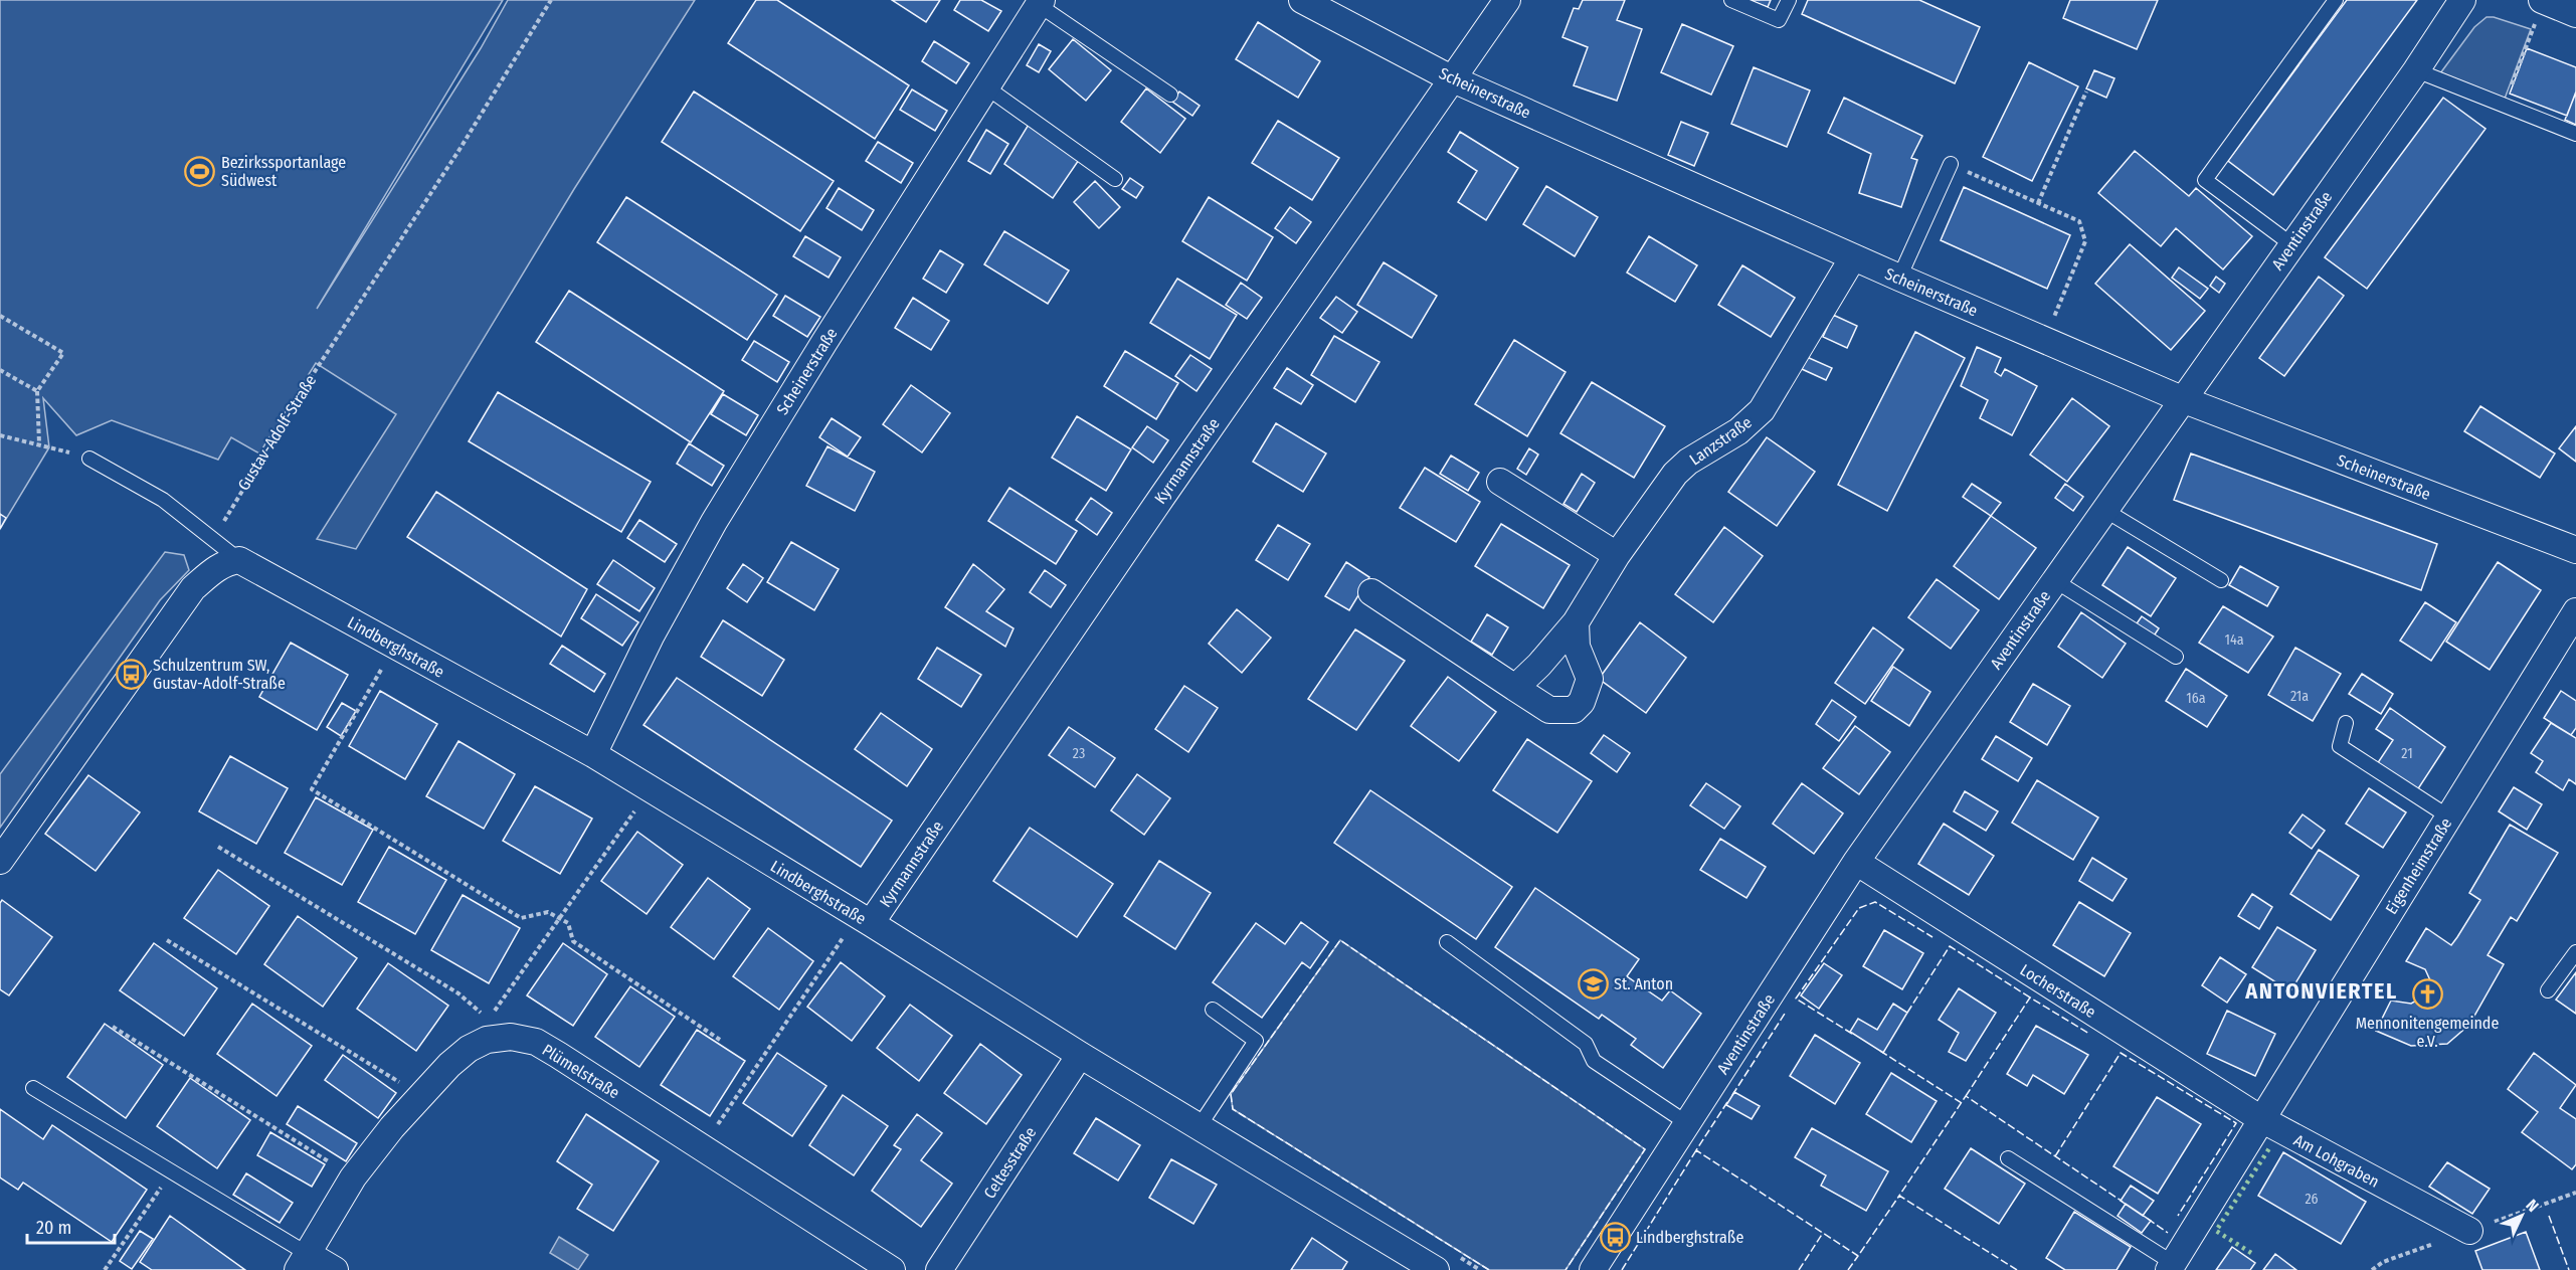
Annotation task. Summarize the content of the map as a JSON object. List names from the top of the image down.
{
  "streets": {
    "street": [
      "Scheinerstraße",
      "Aventinstraße",
      "Lanzstraße",
      "Kyrmannstraße",
      "Lindberghstraße",
      "Eigenheimstraße",
      "Locherstraße",
      "Plümelstraße",
      "Am Lohgraben",
      "Celtesstraße"
    ],
    "path": ["Gustav-Adolf-Straße"]
  },
  "crossings": [
    ["Scheinerstraße", "Aventinstraße"],
    ["Scheinerstraße", "Lanzstraße"],
    ["Scheinerstraße", "Kyrmannstraße"],
    ["Scheinerstraße", "Lindberghstraße"],
    ["Aventinstraße", "Locherstraße"],
    ["Kyrmannstraße", "Lindberghstraße"],
    ["Lindberghstraße", "Celtesstraße"],
    ["Eigenheimstraße", "Locherstraße"],
    ["Eigenheimstraße", "Am Lohgraben"],
    ["Locherstraße", "Am Lohgraben"]
  ],
  "districts": ["ANTONVIERTEL"],
  "places": {
    "sports": ["Bezirkssportanlage Südwest"],
    "bus stop": ["Schulzentrum SW, Gustav-Adolf-Straße", "Lindberghstraße"],
    "school or university": ["St. Anton"],
    "church": ["Mennonitengemeinde e.V."]
  },
  "house_numbers": [
    "14a",
    "21a",
    "16a",
    "23",
    "21",
    "26"
  ],
  "scale_bar": "20 m",
  "north": "top right"
}
